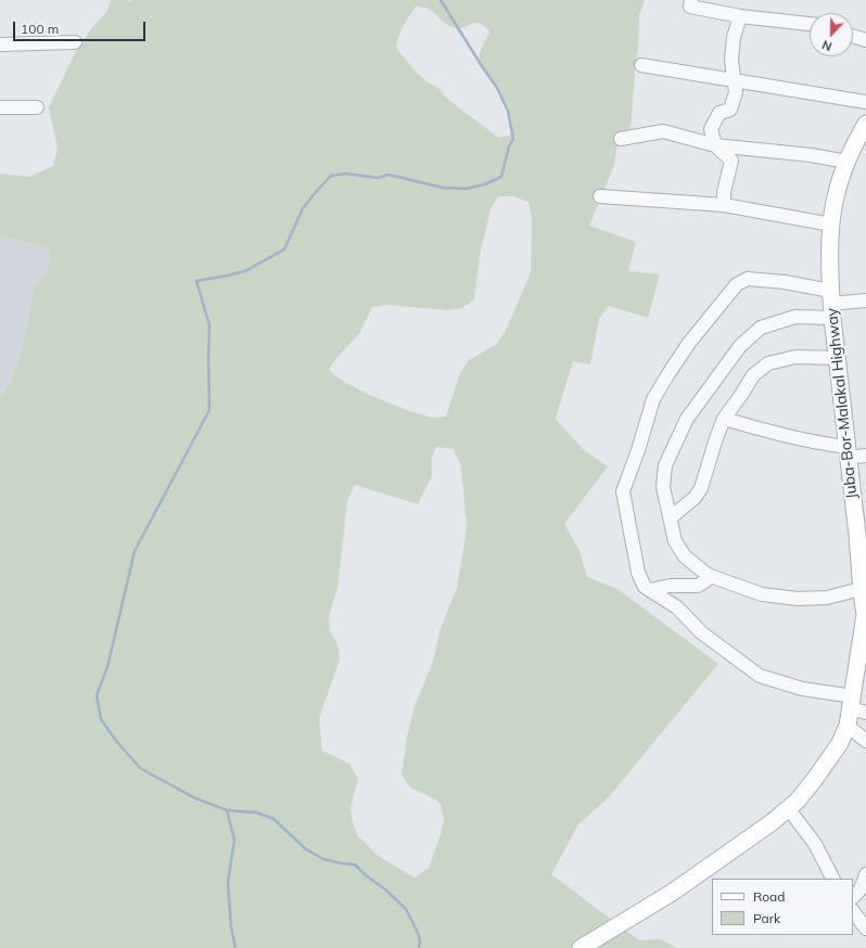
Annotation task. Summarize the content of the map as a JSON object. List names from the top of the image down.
{
  "streets": {
    "main road": ["Juba-Bor-Malakal Highway"]
  },
  "legend": ["Road", "Park"],
  "scale_bar": "100 m",
  "north": "bottom"
}
